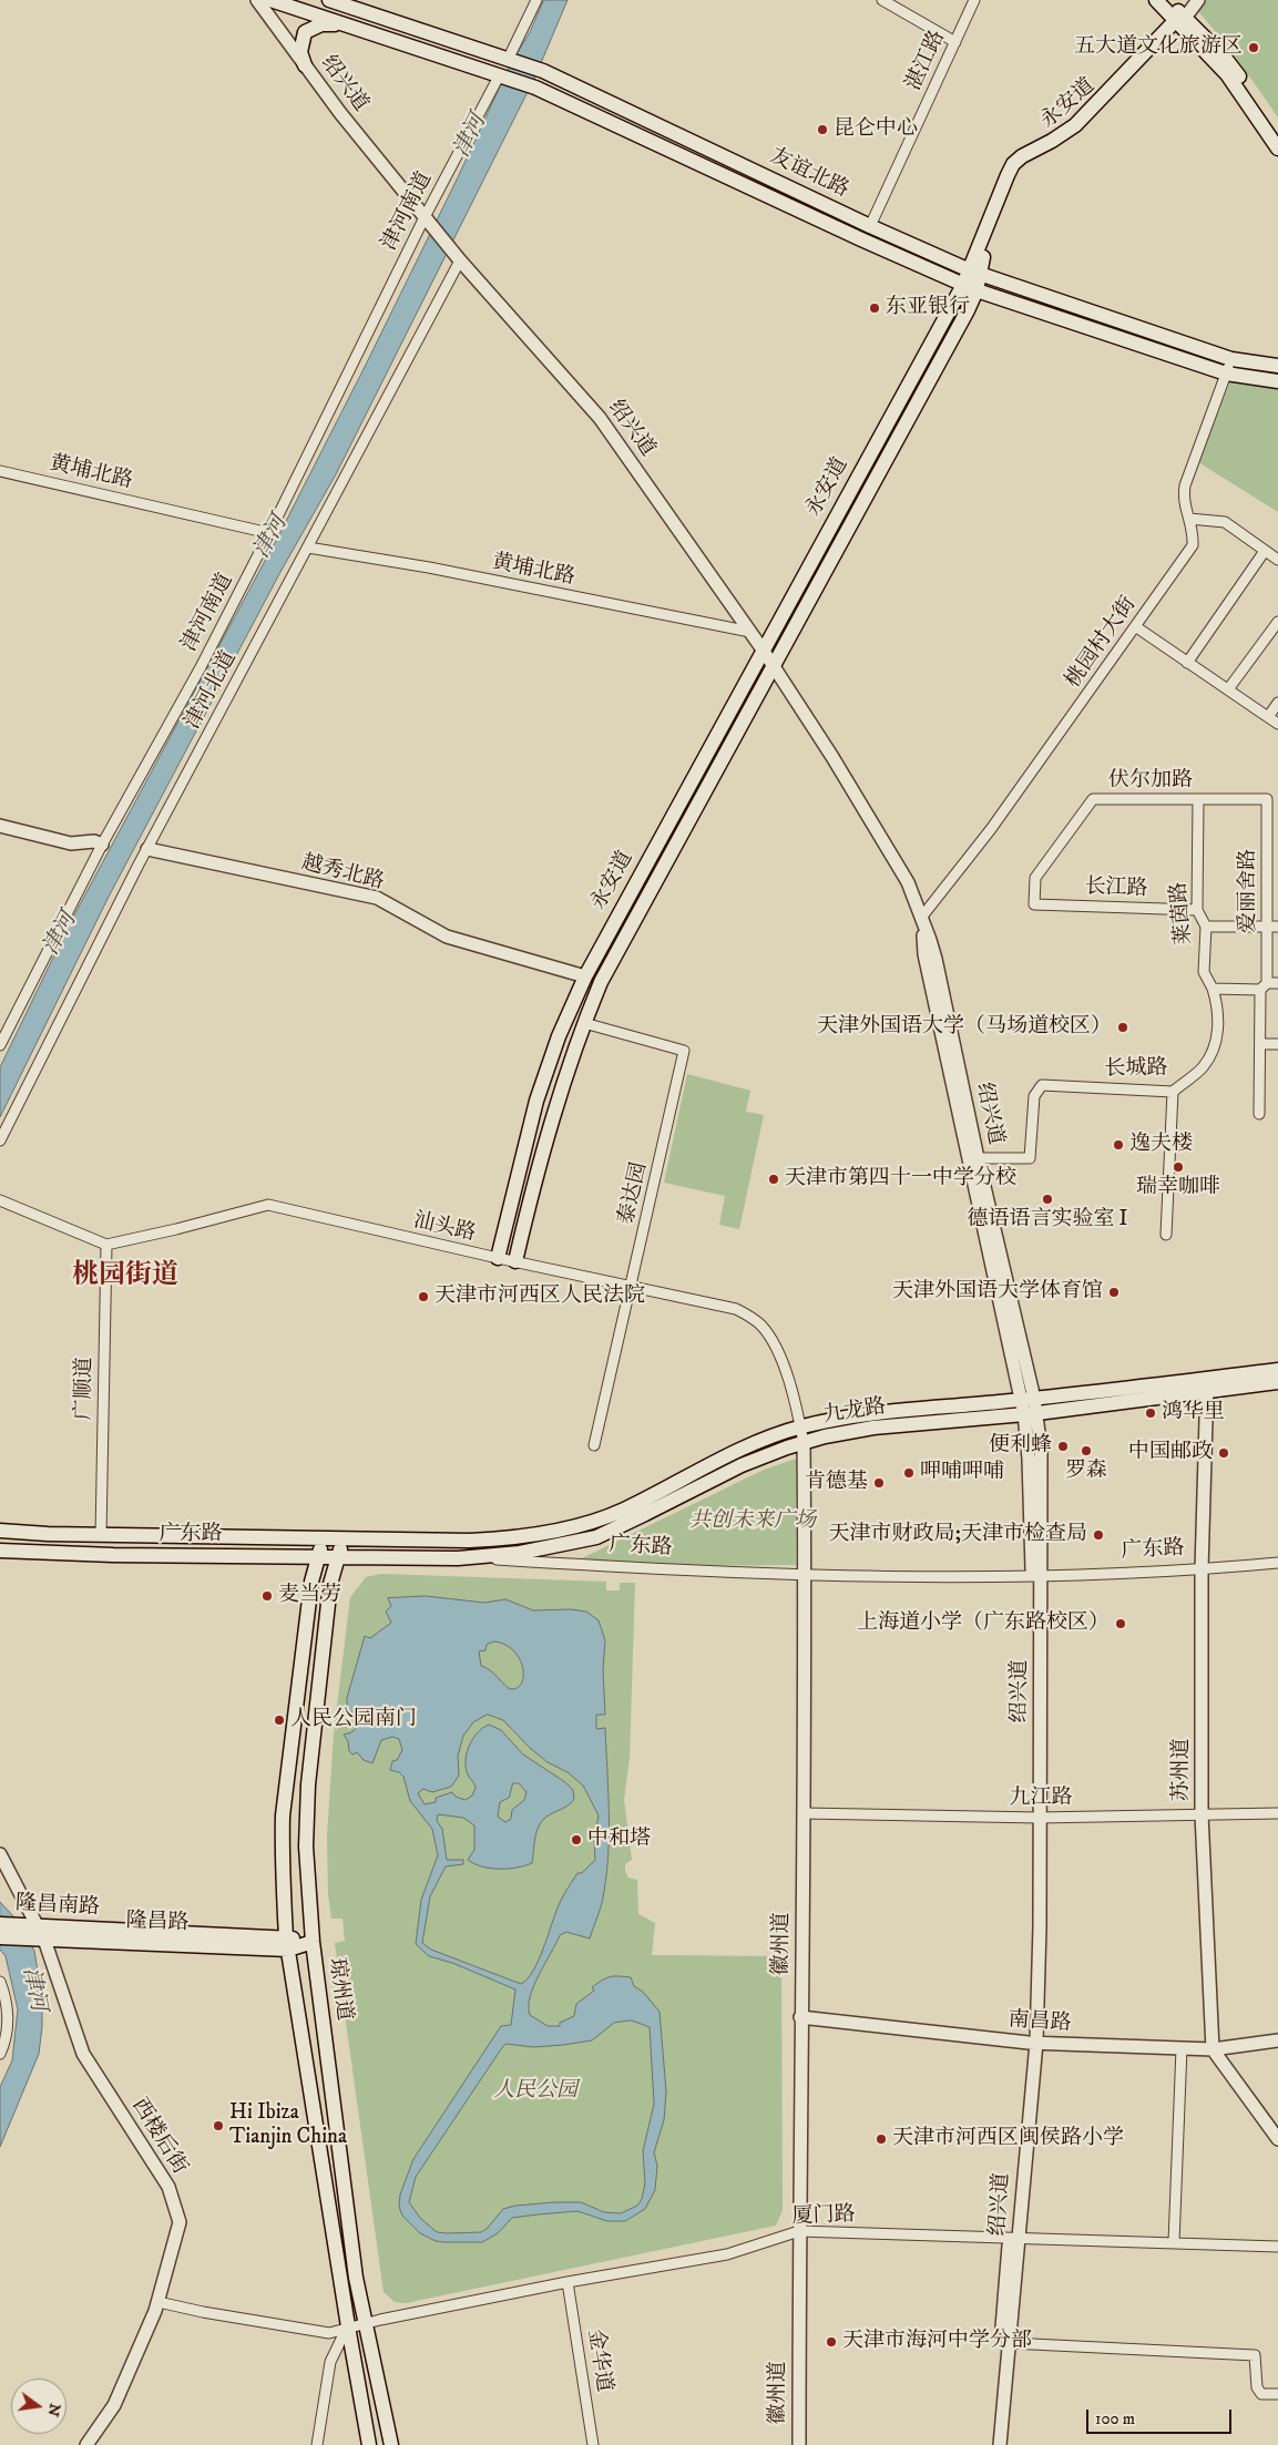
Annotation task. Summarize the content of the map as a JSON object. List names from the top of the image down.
{
  "streets": {
    "main road": [
      "永安道",
      "友谊北路",
      "九龙路",
      "广东路",
      "隆昌南路",
      "琼州道"
    ],
    "street": [
      "湛江路",
      "绍兴道",
      "津河南道",
      "黄埔北路",
      "桃园村大街",
      "津河北道",
      "伏尔加路",
      "越秀北路",
      "长江路",
      "爱丽舍路",
      "莱茵路",
      "长城路",
      "泰达园",
      "汕头路",
      "广顺道",
      "苏州道",
      "九江路",
      "徽州道",
      "南昌路",
      "西楼后街",
      "厦门路",
      "金华道"
    ]
  },
  "crossings": [
    ["湛江路", "友谊北路"],
    ["绍兴道", "永安道"],
    ["绍兴道", "津河南道"],
    ["绍兴道", "黄埔北路"],
    ["绍兴道", "桃园村大街"],
    ["绍兴道", "津河北道"],
    ["绍兴道", "长城路"],
    ["绍兴道", "九龙路"],
    ["绍兴道", "广东路"],
    ["绍兴道", "九江路"],
    ["绍兴道", "南昌路"],
    ["绍兴道", "厦门路"],
    ["永安道", "友谊北路"],
    ["永安道", "越秀北路"],
    ["永安道", "泰达园"],
    ["永安道", "汕头路"],
    ["友谊北路", "津河南道"],
    ["友谊北路", "桃园村大街"],
    ["津河南道", "黄埔北路"],
    ["黄埔北路", "津河北道"],
    ["津河北道", "越秀北路"],
    ["伏尔加路", "长江路"],
    ["伏尔加路", "爱丽舍路"],
    ["伏尔加路", "莱茵路"],
    ["长江路", "莱茵路"],
    ["莱茵路", "长城路"],
    ["泰达园", "汕头路"],
    ["汕头路", "广顺道"],
    ["汕头路", "九龙路"],
    ["汕头路", "徽州道"],
    ["广顺道", "广东路"],
    ["九龙路", "广东路"],
    ["九龙路", "苏州道"],
    ["九龙路", "徽州道"],
    ["广东路", "苏州道"],
    ["广东路", "徽州道"],
    ["广东路", "琼州道"],
    ["苏州道", "九江路"],
    ["苏州道", "南昌路"],
    ["九江路", "徽州道"],
    ["隆昌南路", "琼州道"],
    ["隆昌南路", "西楼后街"],
    ["徽州道", "南昌路"],
    ["徽州道", "厦门路"],
    ["琼州道", "厦门路"],
    ["西楼后街", "厦门路"],
    ["厦门路", "金华道"]
  ],
  "districts": ["桃园街道"],
  "water": ["津河"],
  "parks": ["共创未来广场", "人民公园"],
  "places": [
    "五大道文化旅游区",
    "昆仑中心",
    "东亚银行",
    "天津外国语大学（马场道校区）",
    "逸夫楼",
    "瑞幸咖啡",
    "天津市第四十一中学分校",
    "德语语言实验室 I",
    "天津外国语大学体育馆",
    "天津市河西区人民法院",
    "鸿华里",
    "便利蜂",
    "罗森",
    "中国邮政",
    "呷哺呷哺",
    "肯德基",
    "天津市财政局;天津市检查局",
    "麦当劳",
    "上海道小学（广东路校区）",
    "人民公园南门",
    "中和塔",
    "Hi Ibiza Tianjin China",
    "天津市河西区闽侯路小学",
    "天津市海河中学分部"
  ],
  "scale_bar": "100 m",
  "north": "right"
}
